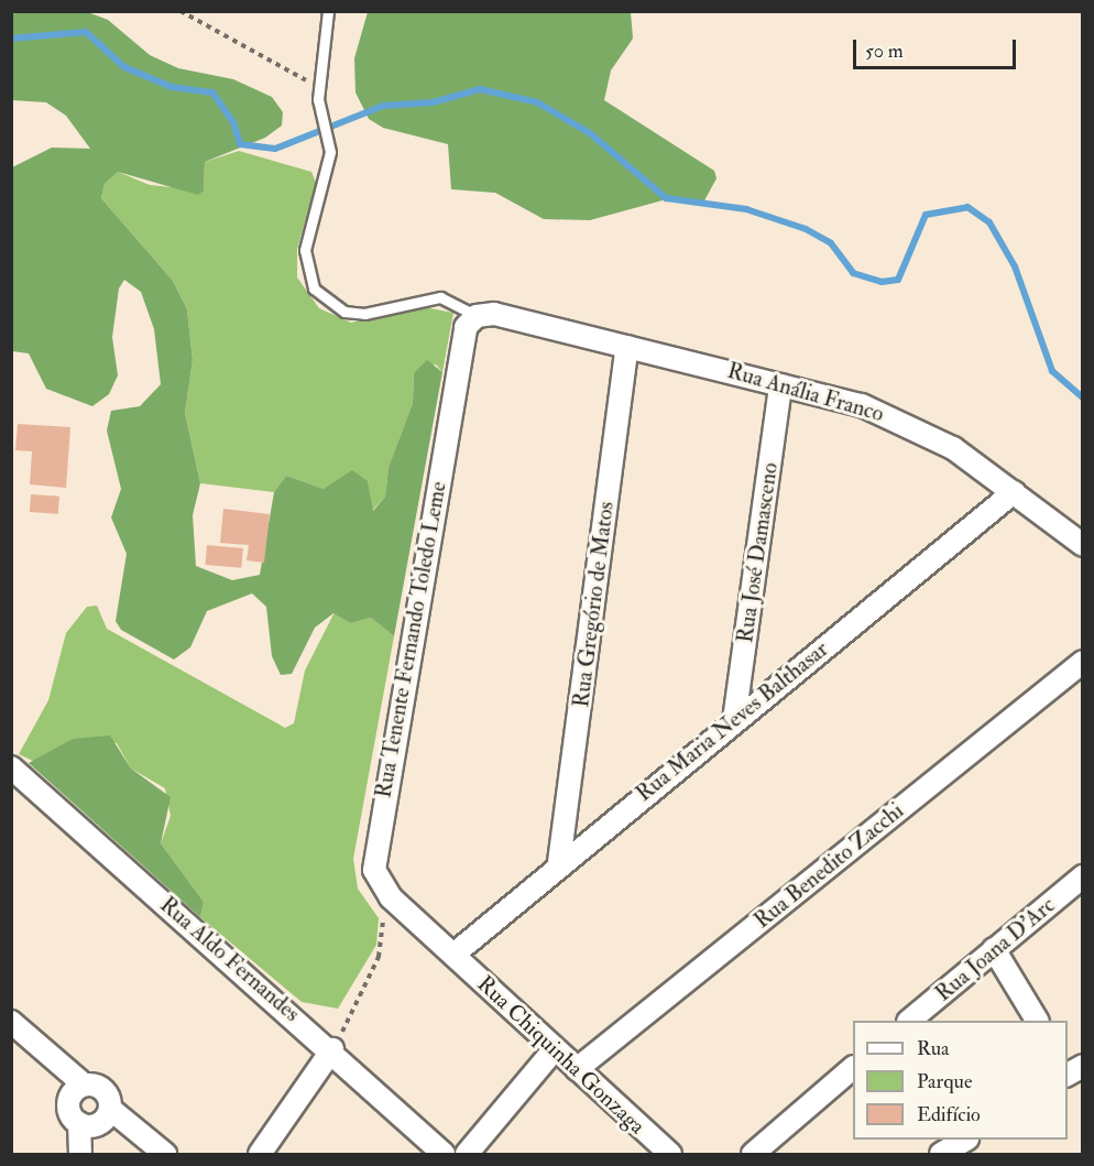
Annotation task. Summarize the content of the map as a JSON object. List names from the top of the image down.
{
  "streets": {
    "street": [
      "Rua Anália Franco",
      "Rua José Damasceno",
      "Rua Gregório de Matos",
      "Rua Tenente Fernando Toledo Leme",
      "Rua Maria Neves Balthasar",
      "Rua Benedito Zacchi",
      "Rua Joana D'Arc",
      "Rua Aldo Fernandes",
      "Rua Chiquinha Gonzaga"
    ]
  },
  "crossings": [
    ["Rua Anália Franco", "Rua José Damasceno"],
    ["Rua Anália Franco", "Rua Gregório de Matos"],
    ["Rua Anália Franco", "Rua Tenente Fernando Toledo Leme"],
    ["Rua Anália Franco", "Rua Maria Neves Balthasar"],
    ["Rua José Damasceno", "Rua Maria Neves Balthasar"],
    ["Rua Gregório de Matos", "Rua Maria Neves Balthasar"],
    ["Rua Tenente Fernando Toledo Leme", "Rua Maria Neves Balthasar"],
    ["Rua Tenente Fernando Toledo Leme", "Rua Chiquinha Gonzaga"],
    ["Rua Maria Neves Balthasar", "Rua Chiquinha Gonzaga"],
    ["Rua Benedito Zacchi", "Rua Chiquinha Gonzaga"]
  ],
  "legend": ["Rua", "Parque", "Edifício"],
  "scale_bar": "50 m"
}
